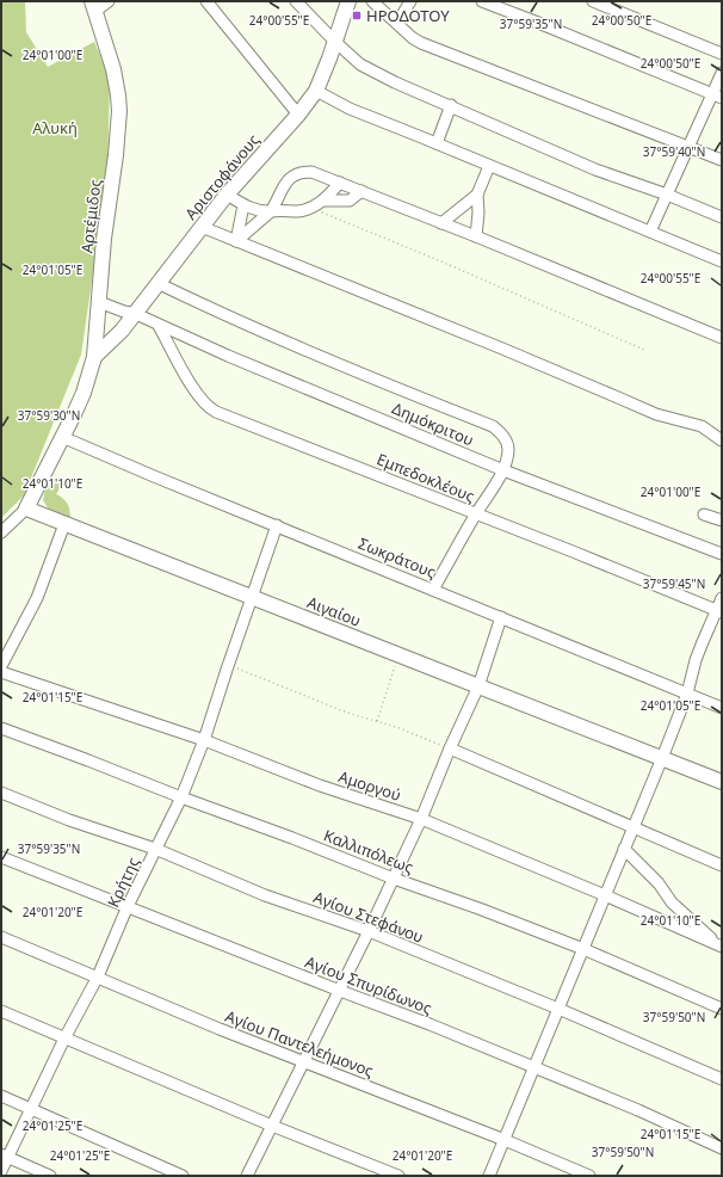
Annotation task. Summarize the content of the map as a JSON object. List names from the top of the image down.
{
  "streets": {
    "main road": ["Αριστοφάνους", "Αρτέμιδος", "Αιγαίου"],
    "street": [
      "Δημόκριτου",
      "Εμπεδοκλέους",
      "Σωκράτους",
      "Αμοργού",
      "Καλλιπόλεως",
      "Κρήτης",
      "Αγίου Στεφάνου",
      "Αγίου Σπυρίδωνος",
      "Αγίου Παντελεήμονος"
    ]
  },
  "crossings": [
    ["Αριστοφάνους", "Αρτέμιδος"],
    ["Αριστοφάνους", "Δημόκριτου"],
    ["Αρτέμιδος", "Δημόκριτου"],
    ["Αρτέμιδος", "Σωκράτους"],
    ["Αρτέμιδος", "Αιγαίου"],
    ["Δημόκριτου", "Εμπεδοκλέους"],
    ["Σωκράτους", "Κρήτης"],
    ["Αιγαίου", "Κρήτης"],
    ["Αμοργού", "Κρήτης"],
    ["Καλλιπόλεως", "Κρήτης"],
    ["Κρήτης", "Αγίου Στεφάνου"],
    ["Κρήτης", "Αγίου Σπυρίδωνος"],
    ["Κρήτης", "Αγίου Παντελεήμονος"]
  ],
  "parks": ["Αλυκή"],
  "places": {
    "transit": ["ΗΡΟΔΟΤΟΥ"]
  },
  "coordinates": [
    "24°00'55\"E",
    "24°00'50\"E",
    "37°59'35\"N",
    "24°01'00\"E",
    "37°59'40\"N",
    "24°01'05\"E",
    "37°59'30\"N",
    "24°01'10\"E",
    "37°59'45\"N",
    "24°01'15\"E",
    "24°01'20\"E",
    "37°59'50\"N",
    "24°01'25\"E"
  ]
}
